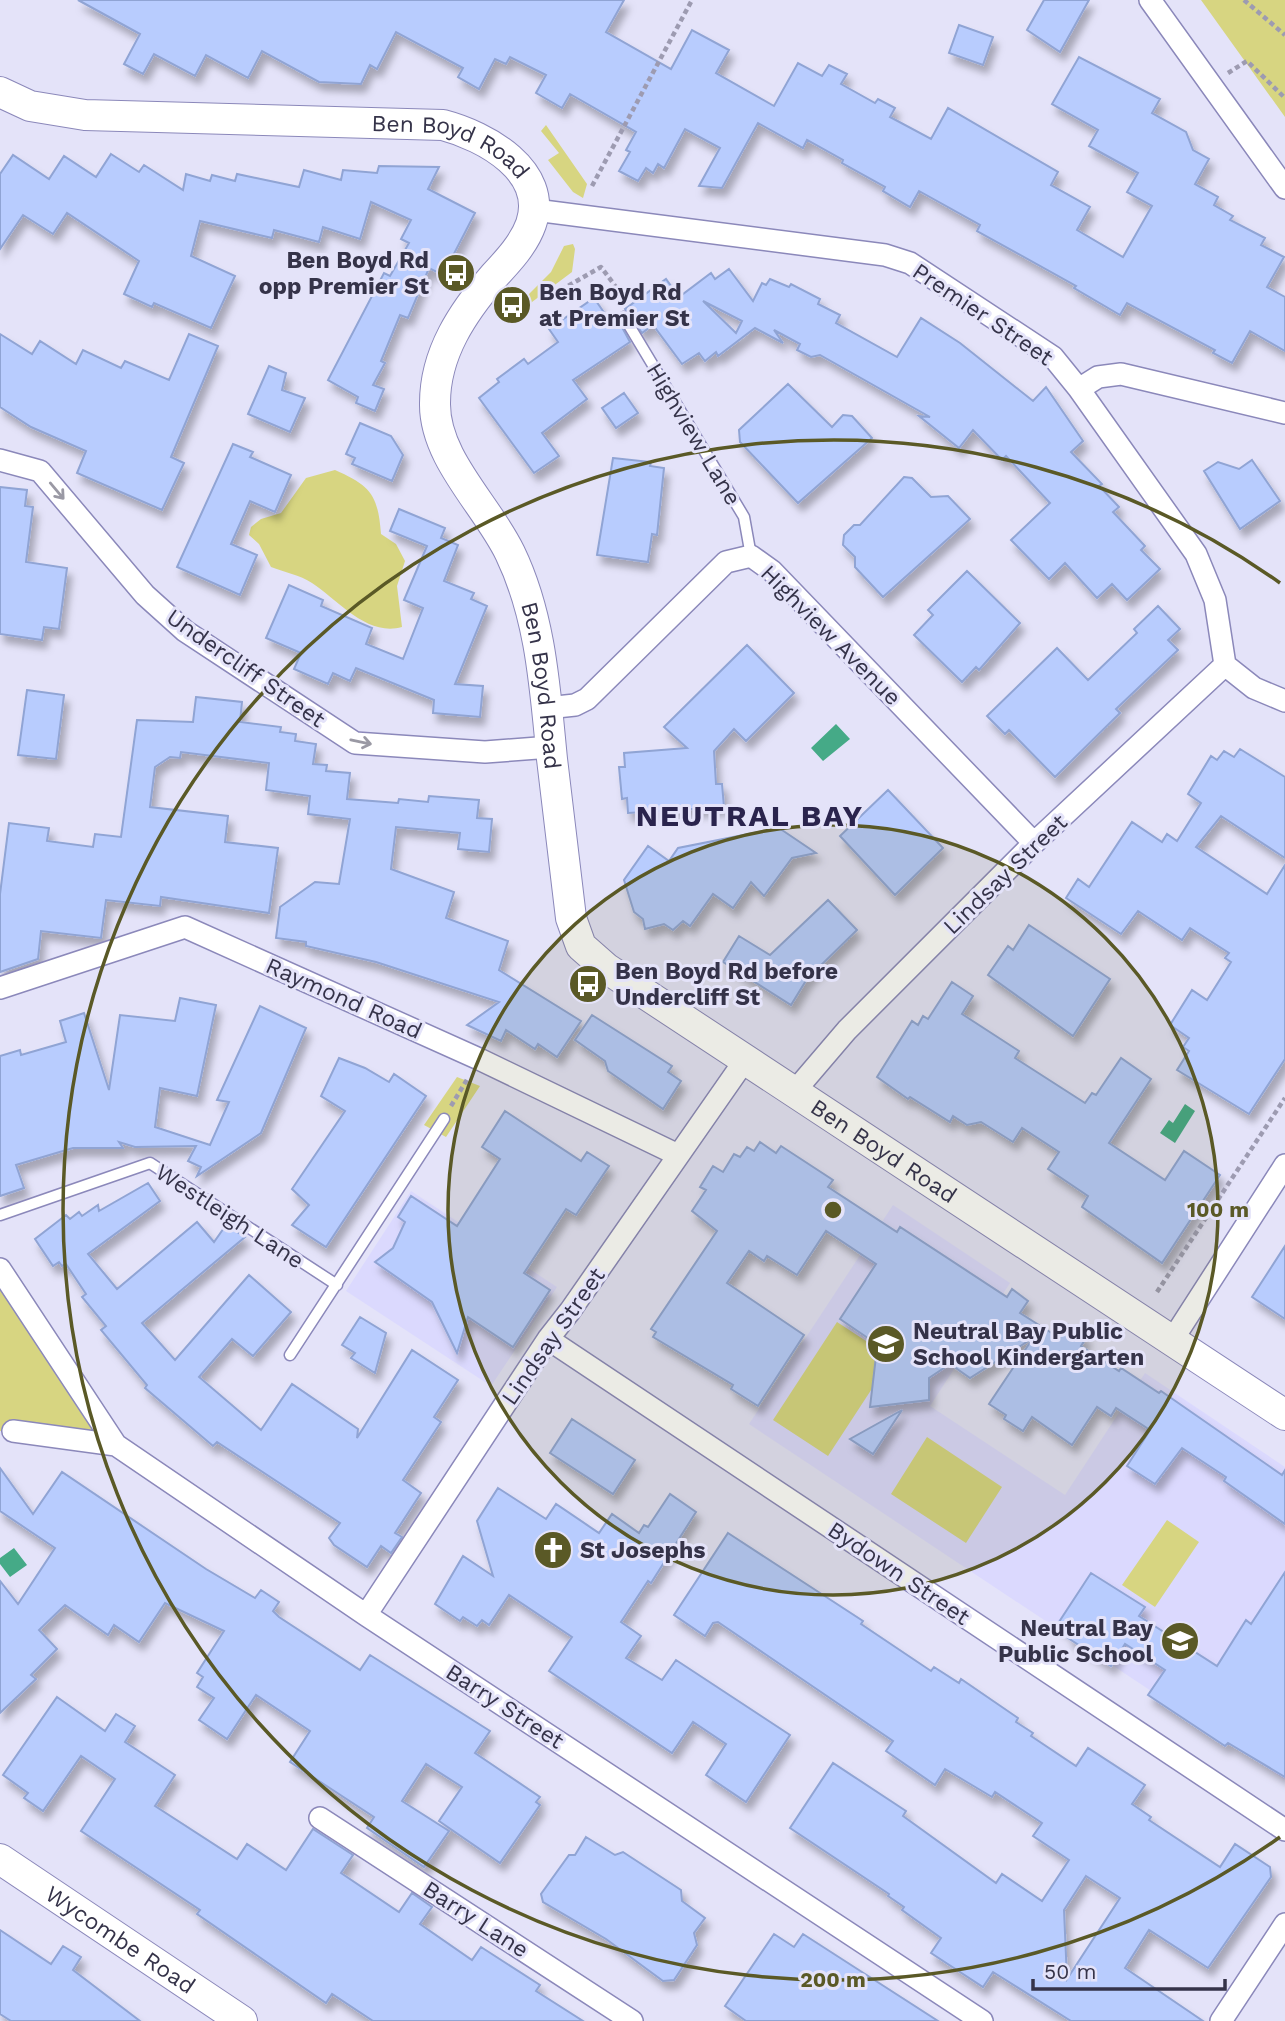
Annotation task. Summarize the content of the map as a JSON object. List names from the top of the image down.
{
  "streets": {
    "street": [
      "Ben Boyd Road",
      "Premier Street",
      "Highview Avenue",
      "Undercliff Street",
      "Lindsay Street",
      "Raymond Road",
      "Bydown Street",
      "Barry Street",
      "Barry Lane",
      "Wycombe Road"
    ],
    "lane": ["Highview Lane", "Westleigh Lane"]
  },
  "crossings": [
    ["Ben Boyd Road", "Premier Street"],
    ["Ben Boyd Road", "Highview Avenue"],
    ["Ben Boyd Road", "Undercliff Street"],
    ["Ben Boyd Road", "Lindsay Street"],
    ["Premier Street", "Lindsay Street"],
    ["Highview Lane", "Highview Avenue"],
    ["Highview Avenue", "Lindsay Street"],
    ["Lindsay Street", "Raymond Road"],
    ["Lindsay Street", "Bydown Street"],
    ["Lindsay Street", "Barry Street"]
  ],
  "one_way": ["Undercliff Street"],
  "districts": ["NEUTRAL BAY"],
  "places": {
    "bus stop": ["Ben Boyd Rd opp Premier St", "Ben Boyd Rd at Premier St", "Ben Boyd Rd before Undercliff St"],
    "school or university": ["Neutral Bay Public School Kindergarten", "Neutral Bay Public School"],
    "church": ["St Josephs"]
  },
  "scale_bar": "50 m",
  "rings": ["100 m", "200 m"]
}
